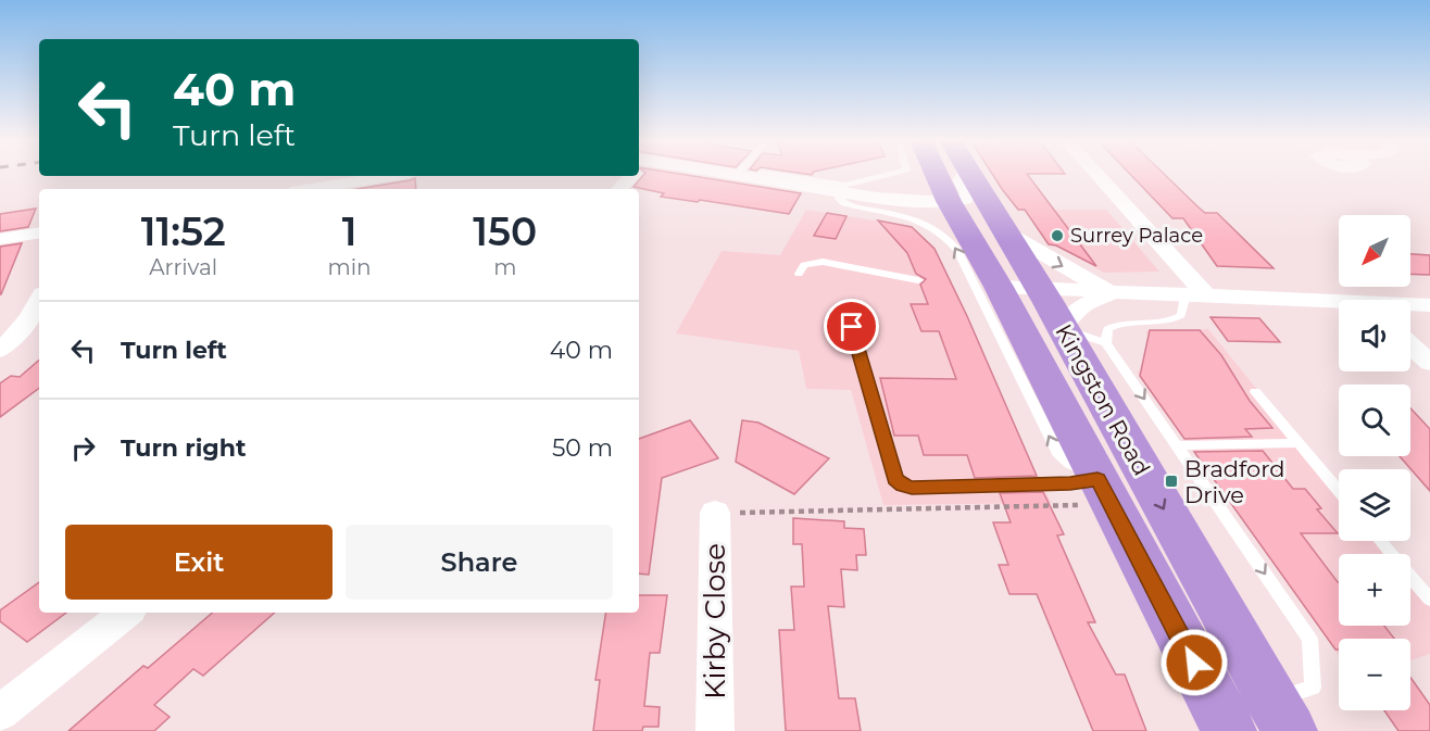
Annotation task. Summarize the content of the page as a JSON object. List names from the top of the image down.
{
  "streets": {
    "highway": ["Kingston Road"],
    "street": ["Kirby Close"]
  },
  "places": {
    "other": ["Surrey Palace"],
    "transit": ["Bradford Drive"]
  },
  "north": "bottom left",
  "page": {
    "turn": ["40 m", "Turn left"],
    "eta": [
      "11:52",
      "Arrival",
      "1",
      "min",
      "150",
      "m"
    ],
    "map_buttons": ["+", "−"],
    "list": [
      {
        "name": "Turn left",
        "value": "40 m"
      },
      {
        "name": "Turn right",
        "value": "50 m"
      }
    ],
    "buttons": ["Exit", "Share"]
  }
}
